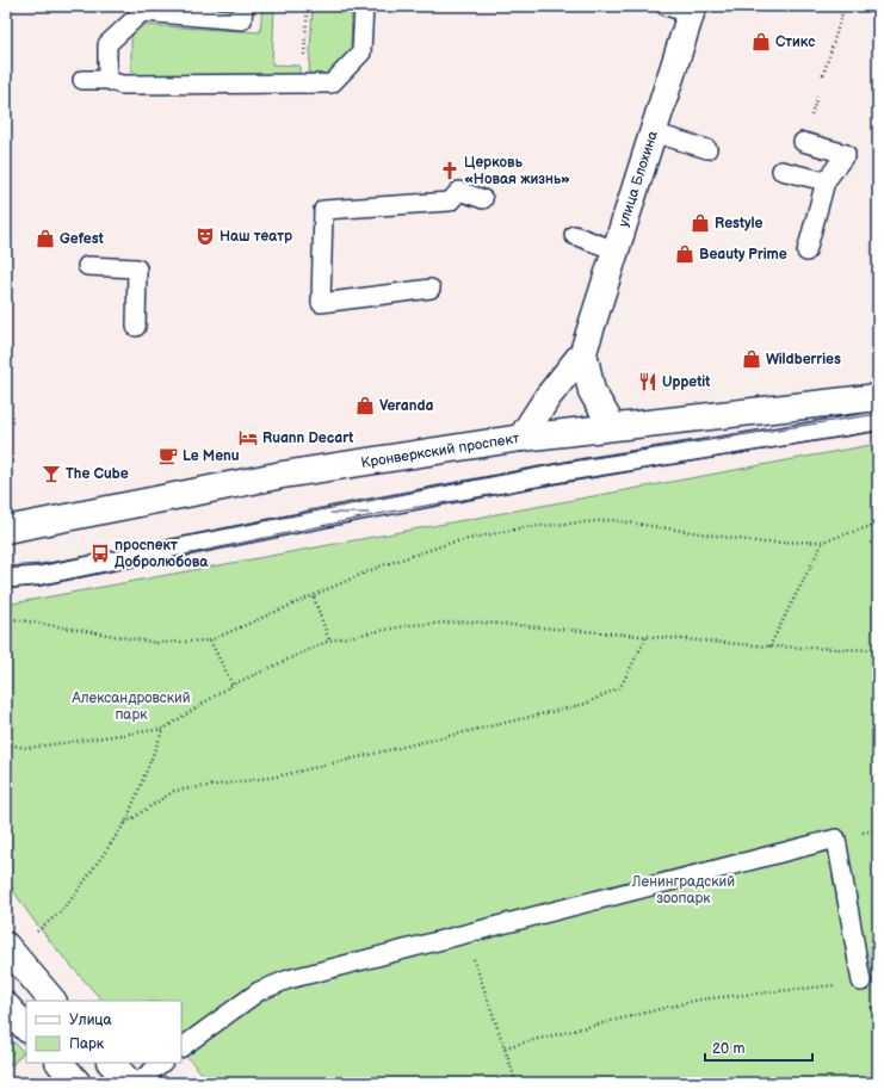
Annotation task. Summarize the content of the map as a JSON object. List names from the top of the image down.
{
  "streets": {
    "street": ["улица Блохина", "Кронверкский проспект"]
  },
  "crossings": [
    ["улица Блохина", "Кронверкский проспект"]
  ],
  "parks": ["Александровский парк", "Ленинградский зоопарк"],
  "places": {
    "shop": [
      "Стикс",
      "Restyle",
      "Gefest",
      "Beauty Prime",
      "Wildberries",
      "Veranda"
    ],
    "church": ["Церковь «Новая жизнь»"],
    "theatre": ["Наш театр"],
    "restaurant": ["Uppetit"],
    "hotel": ["Ruann Decart"],
    "cafe": ["Le Menu"],
    "bar": ["The Cube"],
    "bus stop": ["проспект Добролюбова"]
  },
  "legend": ["Улица", "Парк"],
  "scale_bar": "20 m"
}
